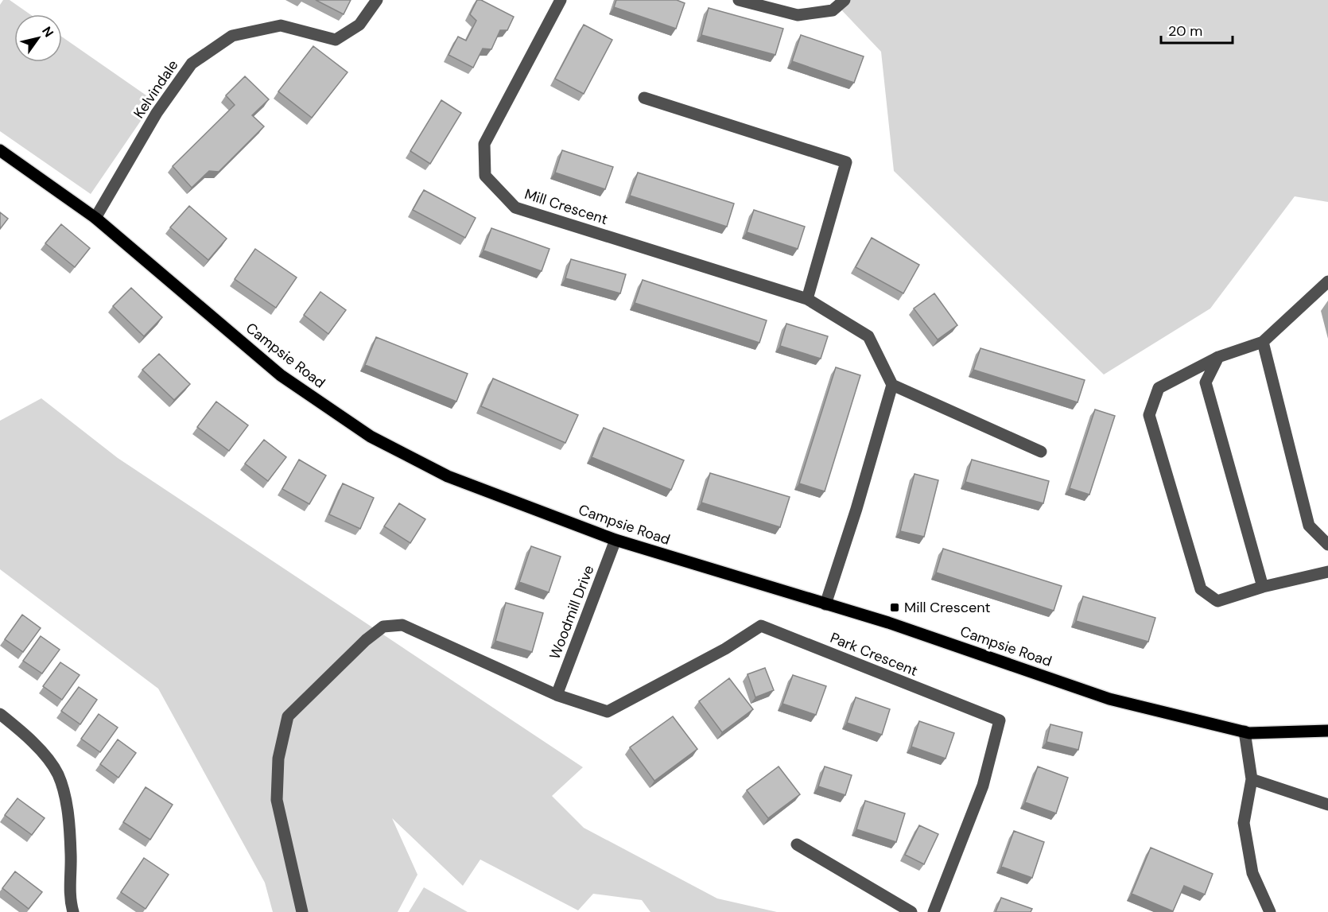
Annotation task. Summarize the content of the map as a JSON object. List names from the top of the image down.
{
  "streets": {
    "main road": ["Campsie Road"],
    "street": [
      "Kelvindale",
      "Mill Crescent",
      "Woodmill Drive",
      "Park Crescent"
    ]
  },
  "crossings": [
    ["Kelvindale", "Campsie Road"],
    ["Campsie Road", "Woodmill Drive"],
    ["Woodmill Drive", "Park Crescent"]
  ],
  "places": {
    "transit": ["Mill Crescent"]
  },
  "scale_bar": "20 m",
  "north": "top right"
}
